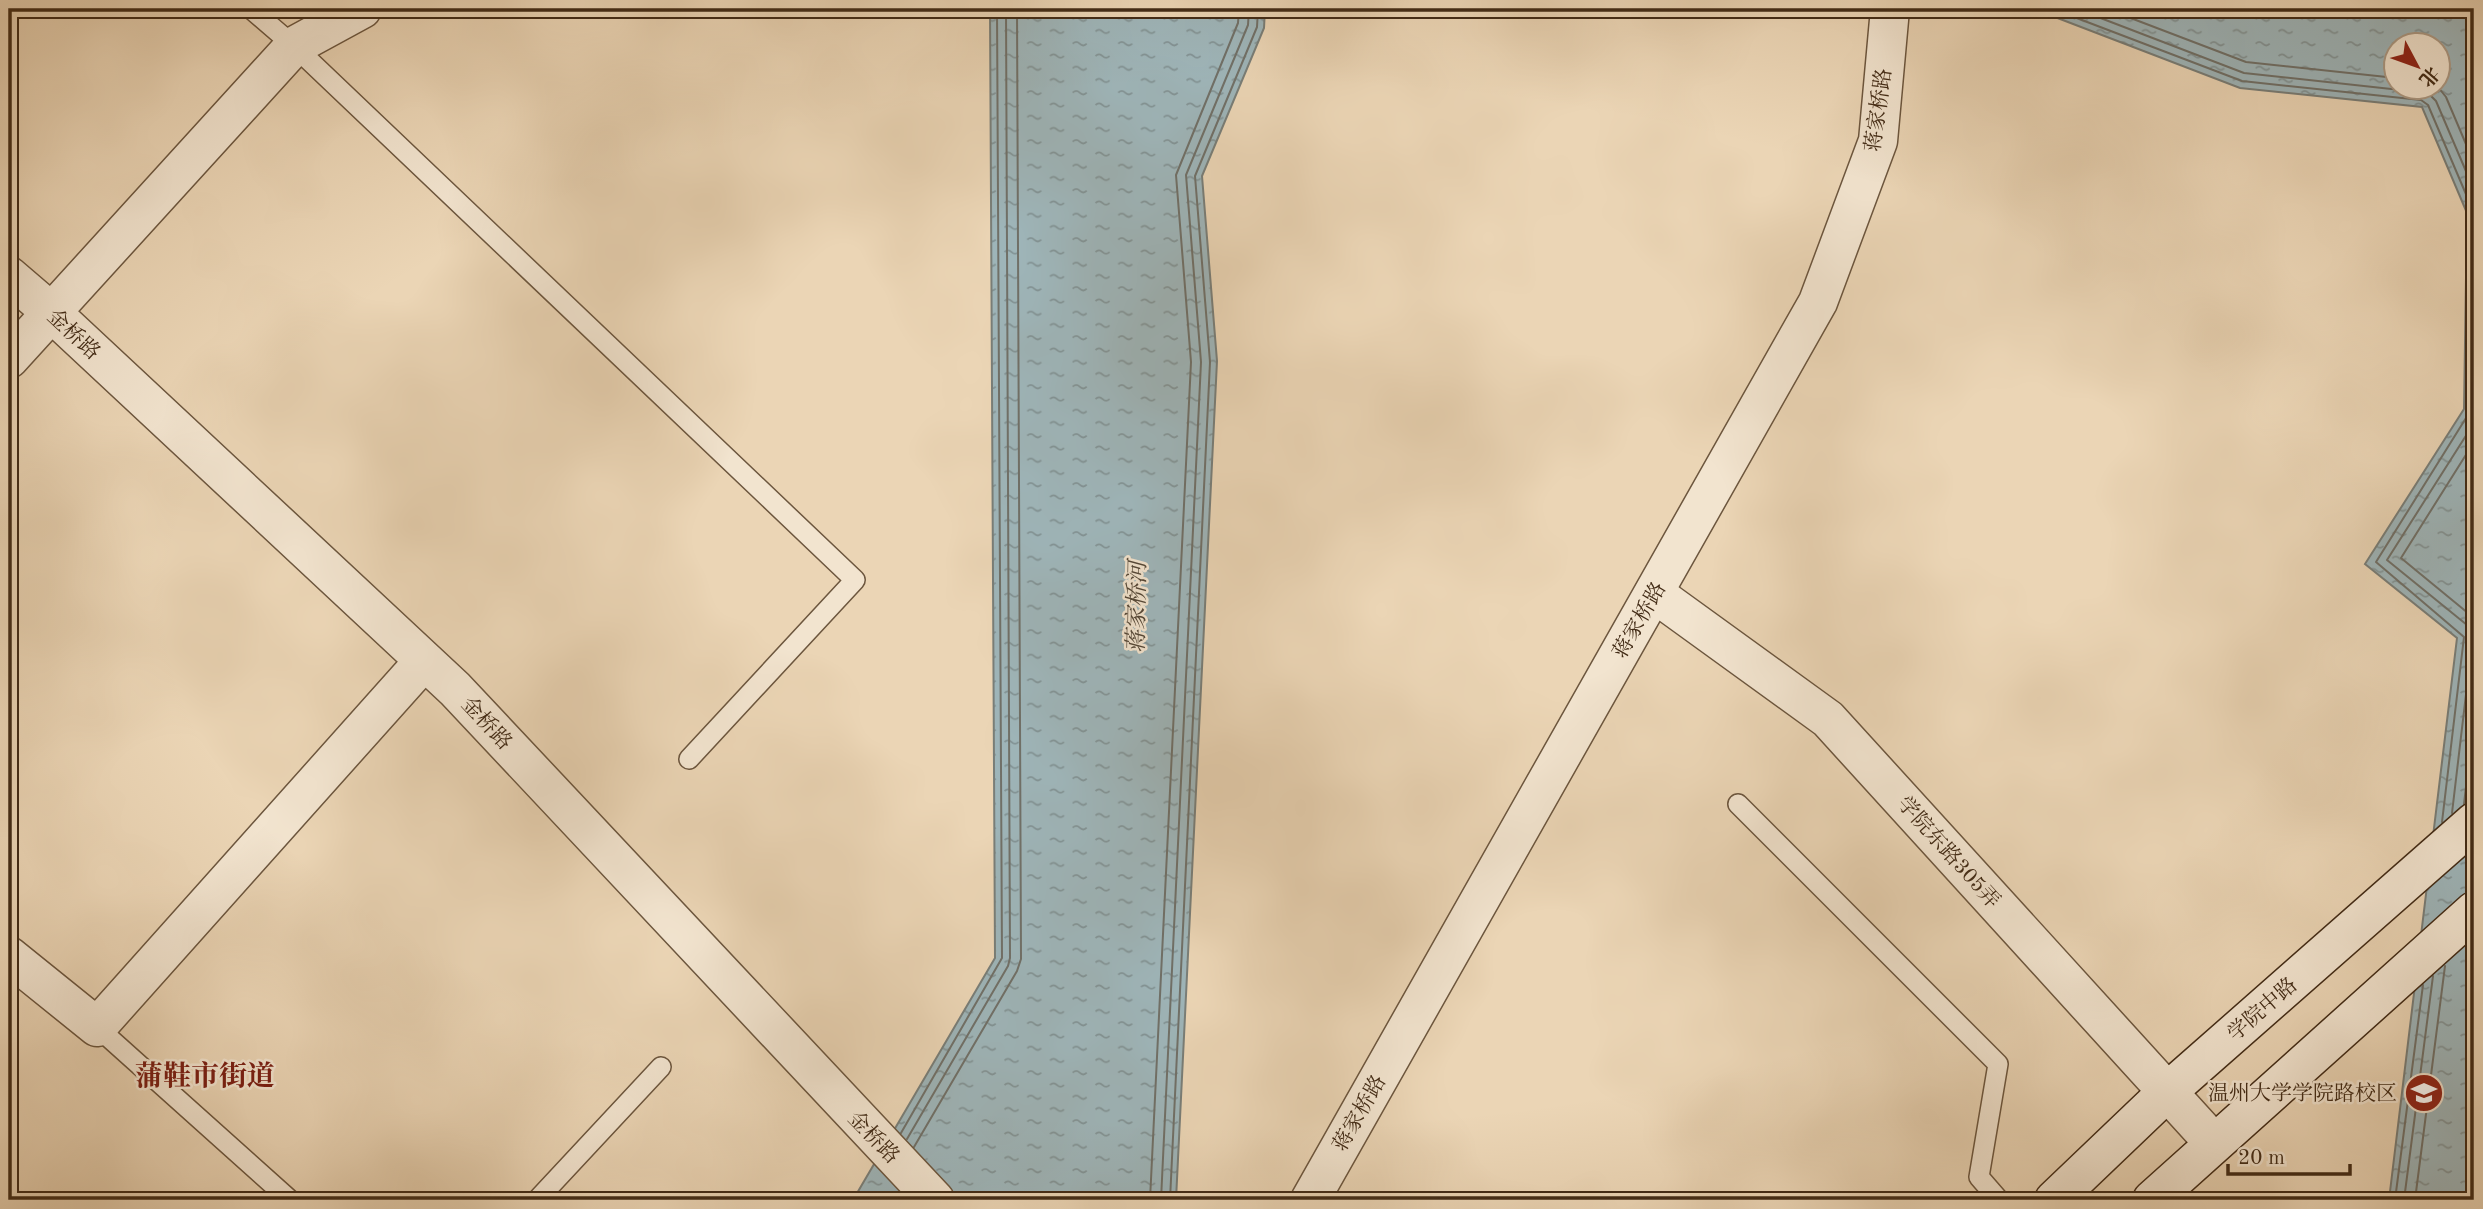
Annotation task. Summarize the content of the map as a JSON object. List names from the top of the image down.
{
  "streets": {
    "street": [
      "蒋家桥路",
      "金桥路",
      "学院东路305弄",
      "学院中路"
    ]
  },
  "crossings": [
    ["蒋家桥路", "学院东路305弄"],
    ["学院东路305弄", "学院中路"]
  ],
  "districts": ["蒲鞋市街道"],
  "water": ["蒋家桥河"],
  "places": {
    "school or university": ["温州大学学院路校区"]
  },
  "scale_bar": "20 m",
  "north": "bottom right"
}
